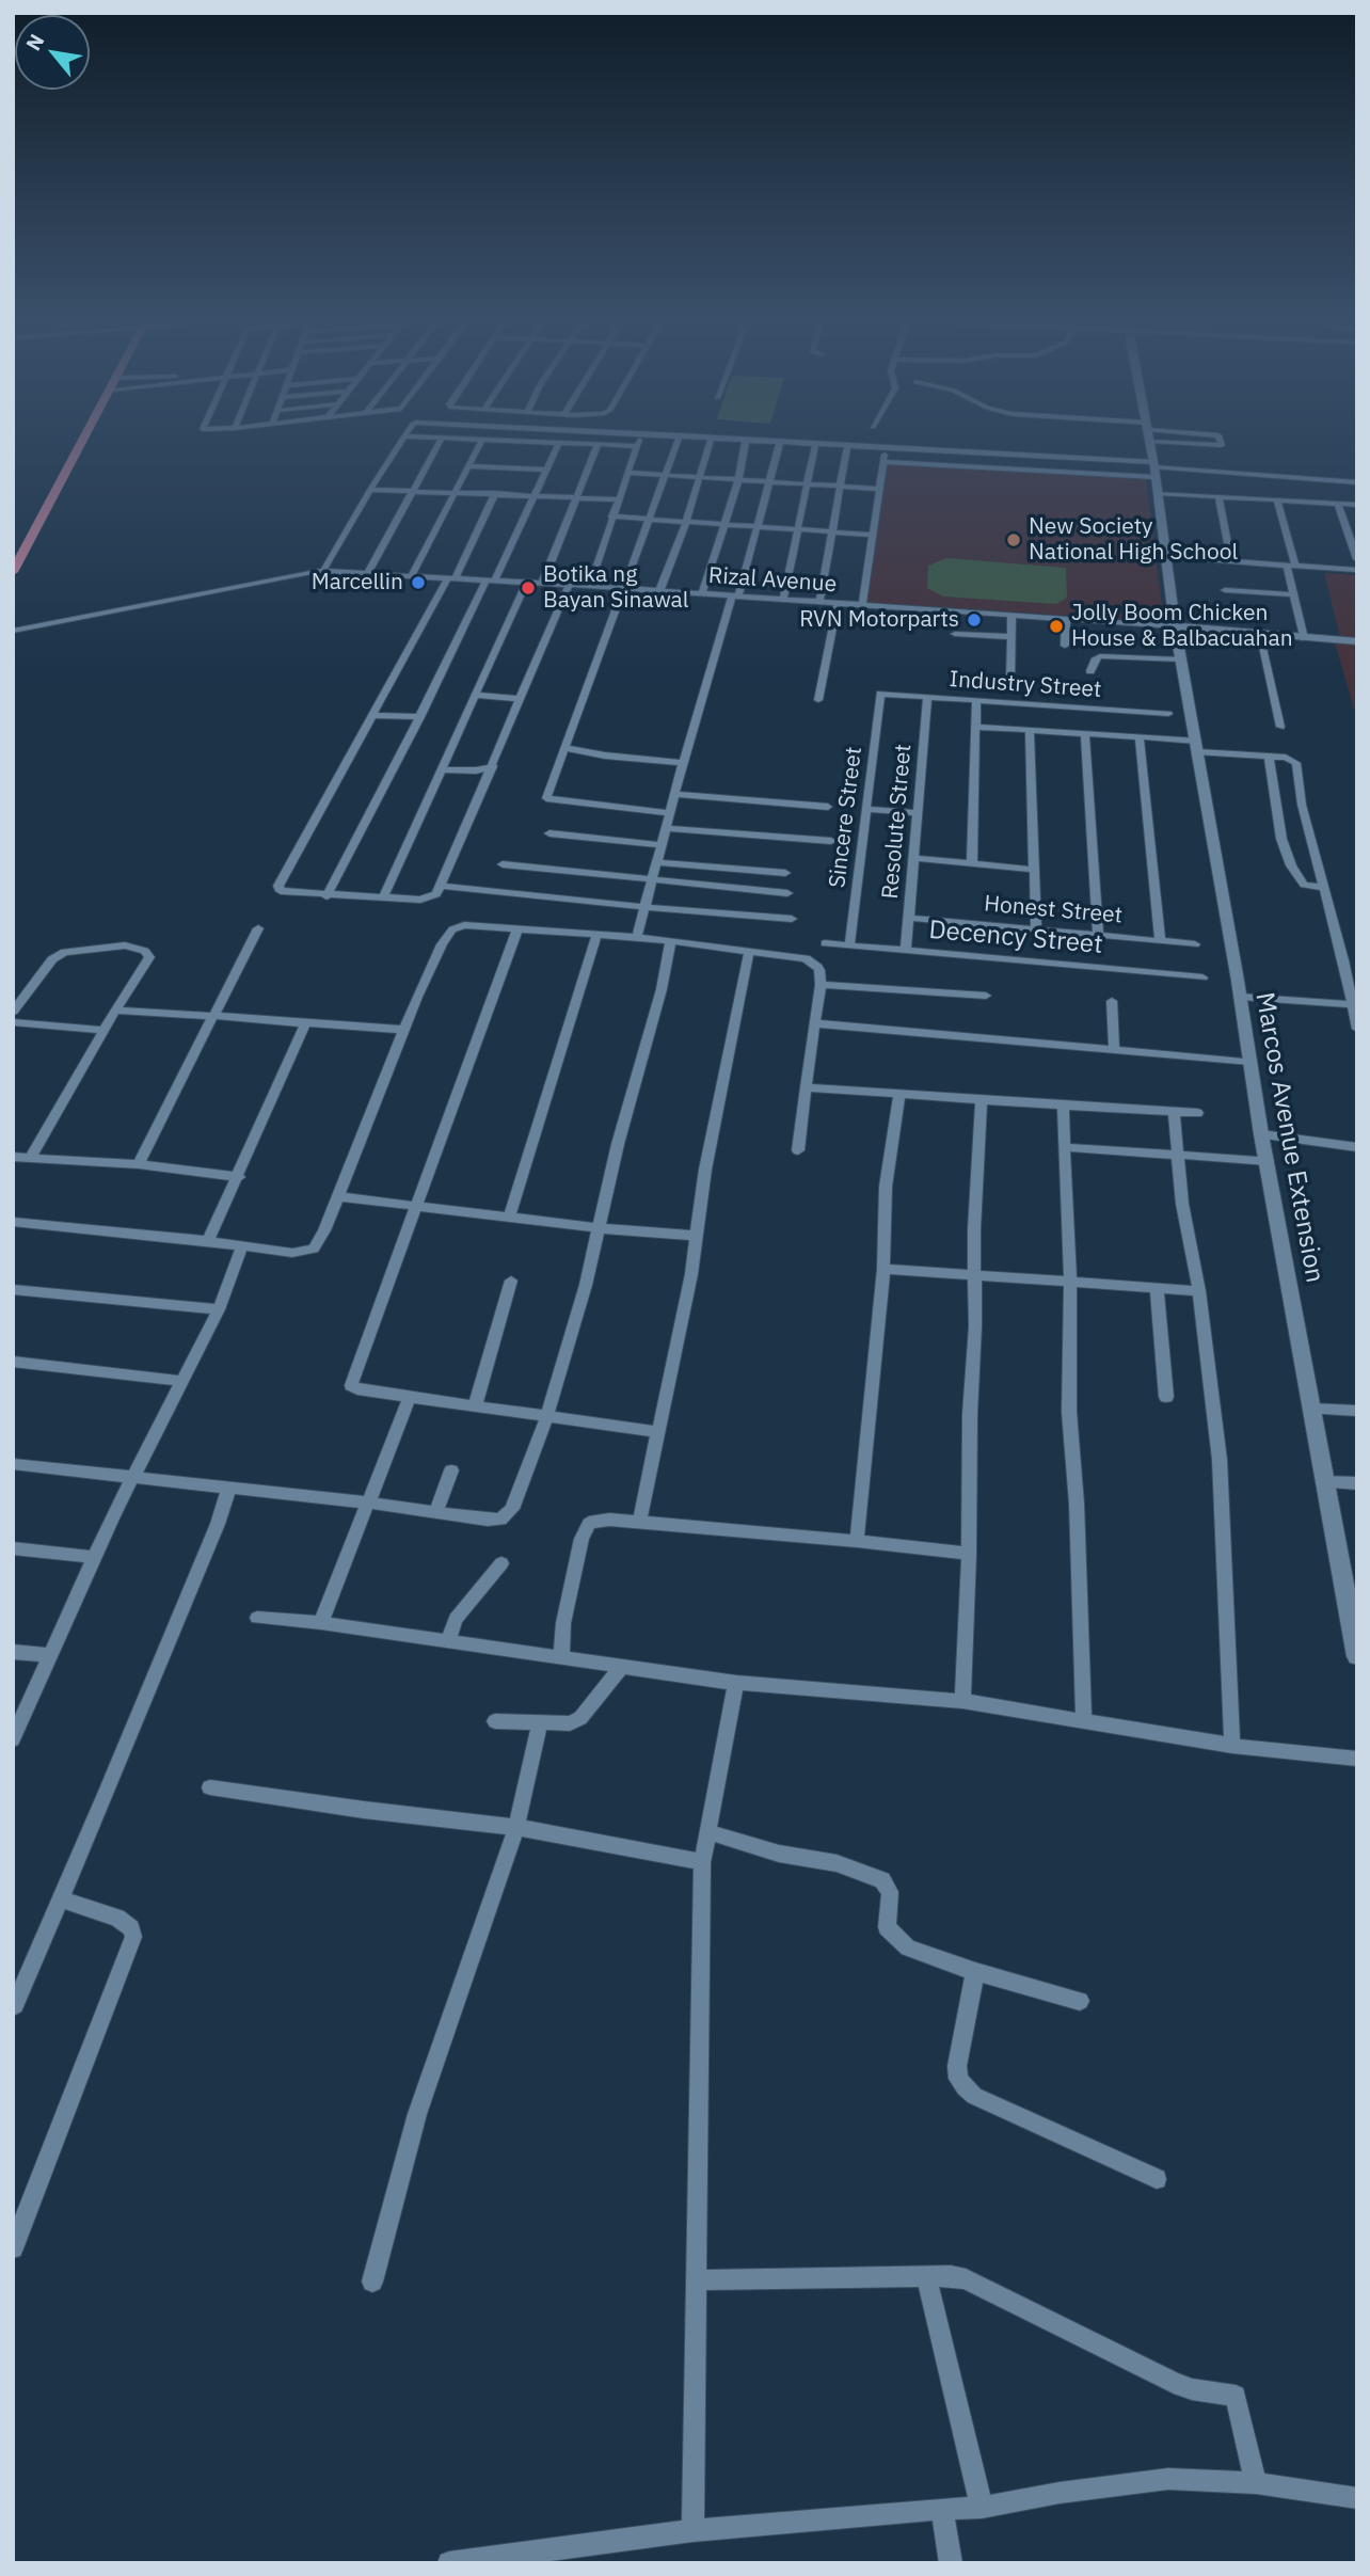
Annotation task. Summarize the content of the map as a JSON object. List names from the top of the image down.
{
  "streets": {
    "street": [
      "Rizal Avenue",
      "Industry Street",
      "Sincere Street",
      "Resolute Street",
      "Honest Street",
      "Decency Street",
      "Marcos Avenue Extension"
    ]
  },
  "crossings": [
    ["Rizal Avenue", "Marcos Avenue Extension"],
    ["Industry Street", "Sincere Street"],
    ["Industry Street", "Resolute Street"],
    ["Sincere Street", "Decency Street"],
    ["Resolute Street", "Honest Street"],
    ["Resolute Street", "Decency Street"]
  ],
  "places": [
    "New Society National High School",
    "Marcellin",
    "Botika ng Bayan Sinawal",
    "RVN Motorparts",
    "Jolly Boom Chicken House & Balbacuahan"
  ],
  "north": "top left"
}
